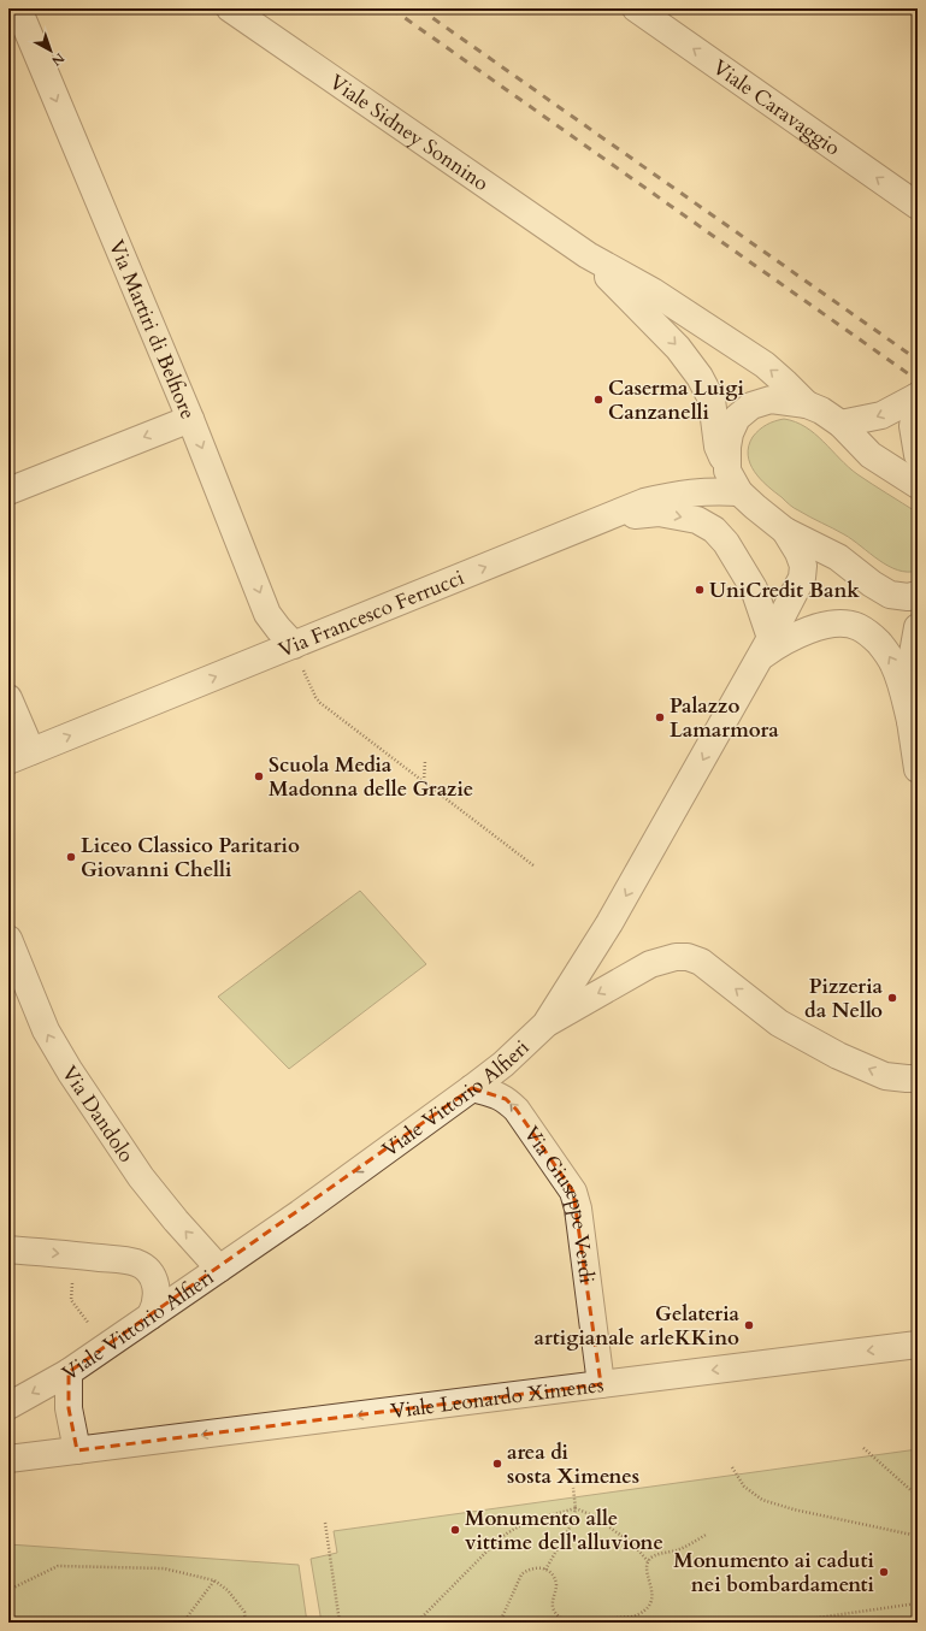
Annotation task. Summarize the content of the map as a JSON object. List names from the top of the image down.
{
  "streets": {
    "street": [
      "Viale Caravaggio",
      "Viale Sidney Sonnino",
      "Via Martiri di Belfiore",
      "Via Francesco Ferrucci",
      "Viale Vittorio Alfieri",
      "Via Dandolo",
      "Via Giuseppe Verdi",
      "Viale Leonardo Ximenes"
    ]
  },
  "crossings": [
    ["Viale Sidney Sonnino", "Via Francesco Ferrucci"],
    ["Via Martiri di Belfiore", "Via Francesco Ferrucci"],
    ["Viale Vittorio Alfieri", "Via Dandolo"],
    ["Viale Vittorio Alfieri", "Via Giuseppe Verdi"],
    ["Via Giuseppe Verdi", "Viale Leonardo Ximenes"]
  ],
  "one_way": [
    "Viale Caravaggio",
    "Via Martiri di Belfiore",
    "Via Francesco Ferrucci",
    "Viale Vittorio Alfieri",
    "Via Dandolo",
    "Via Giuseppe Verdi",
    "Viale Leonardo Ximenes"
  ],
  "places": [
    "Caserma Luigi Canzanelli",
    "UniCredit Bank",
    "Palazzo Lamarmora",
    "Scuola Media Madonna delle Grazie",
    "Liceo Classico Paritario Giovanni Chelli",
    "Pizzeria da Nello",
    "Gelateria artigianale arleKKino",
    "area di sosta Ximenes",
    "Monumento alle vittime dell'alluvione",
    "Monumento ai caduti nei bombardamenti"
  ],
  "north": "bottom right"
}
